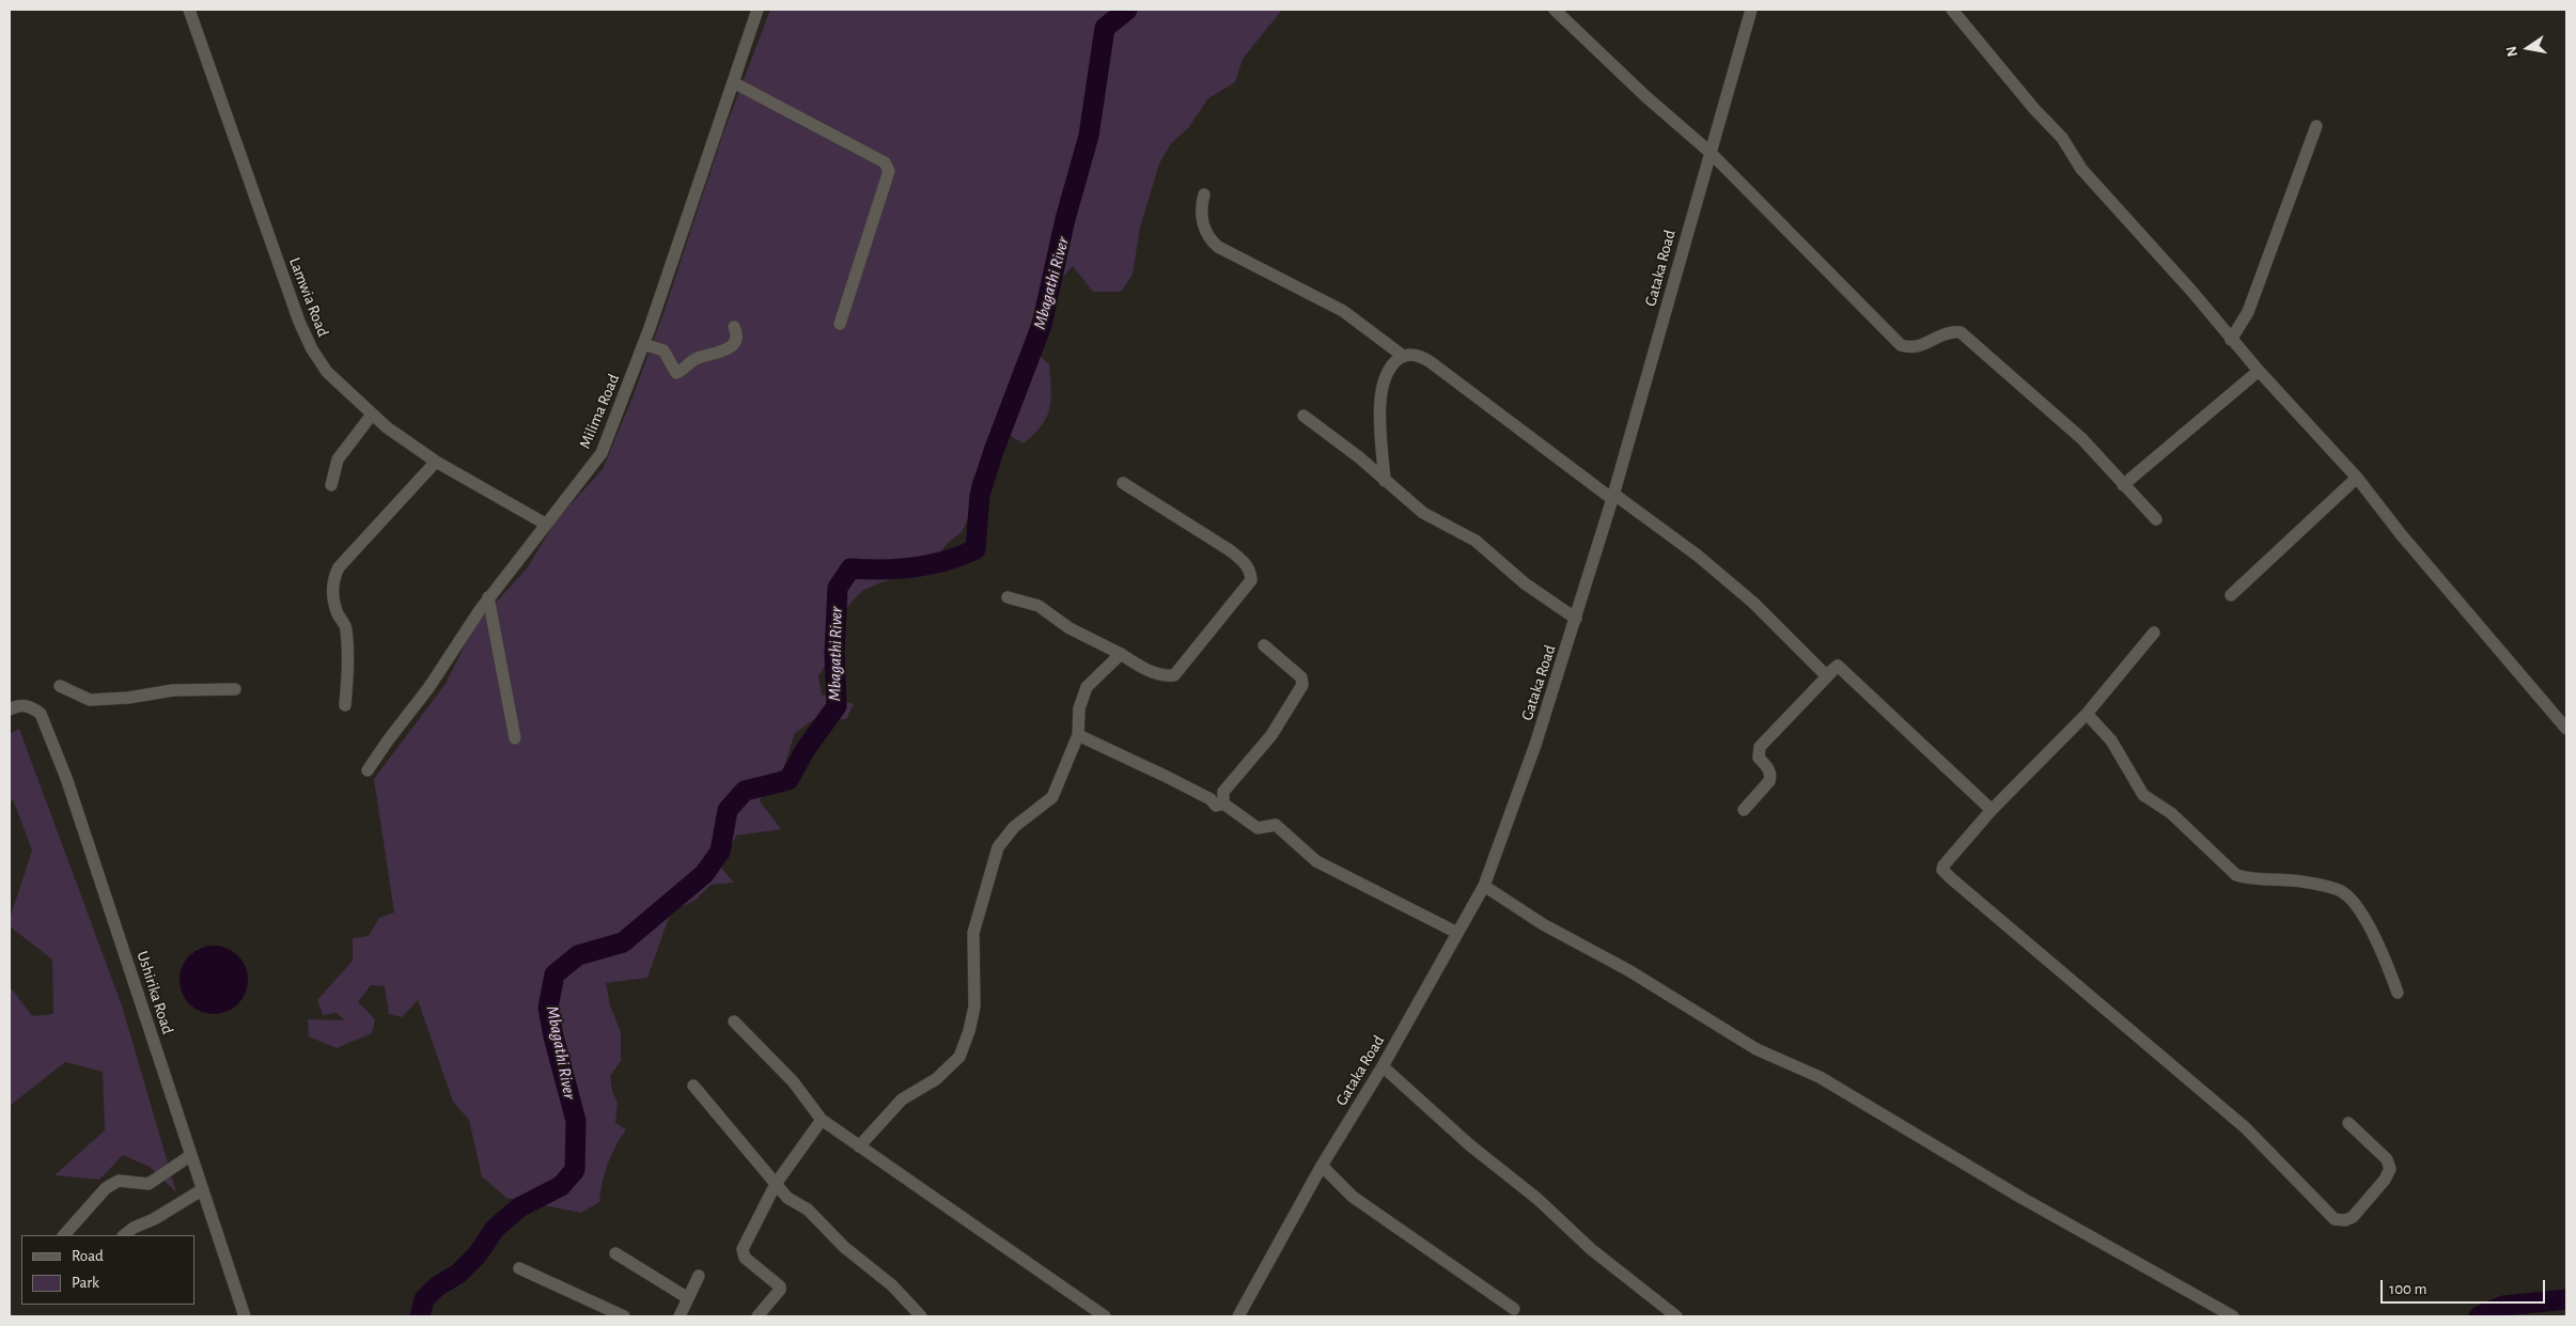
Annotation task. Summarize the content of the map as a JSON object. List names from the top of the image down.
{
  "streets": {
    "street": [
      "Gataka Road",
      "Lamwia Road",
      "Milima Road",
      "Ushirika Road"
    ]
  },
  "crossings": [
    ["Lamwia Road", "Milima Road"]
  ],
  "water": ["Mbagathi River"],
  "legend": ["Road", "Park"],
  "scale_bar": "100 m",
  "north": "left"
}
